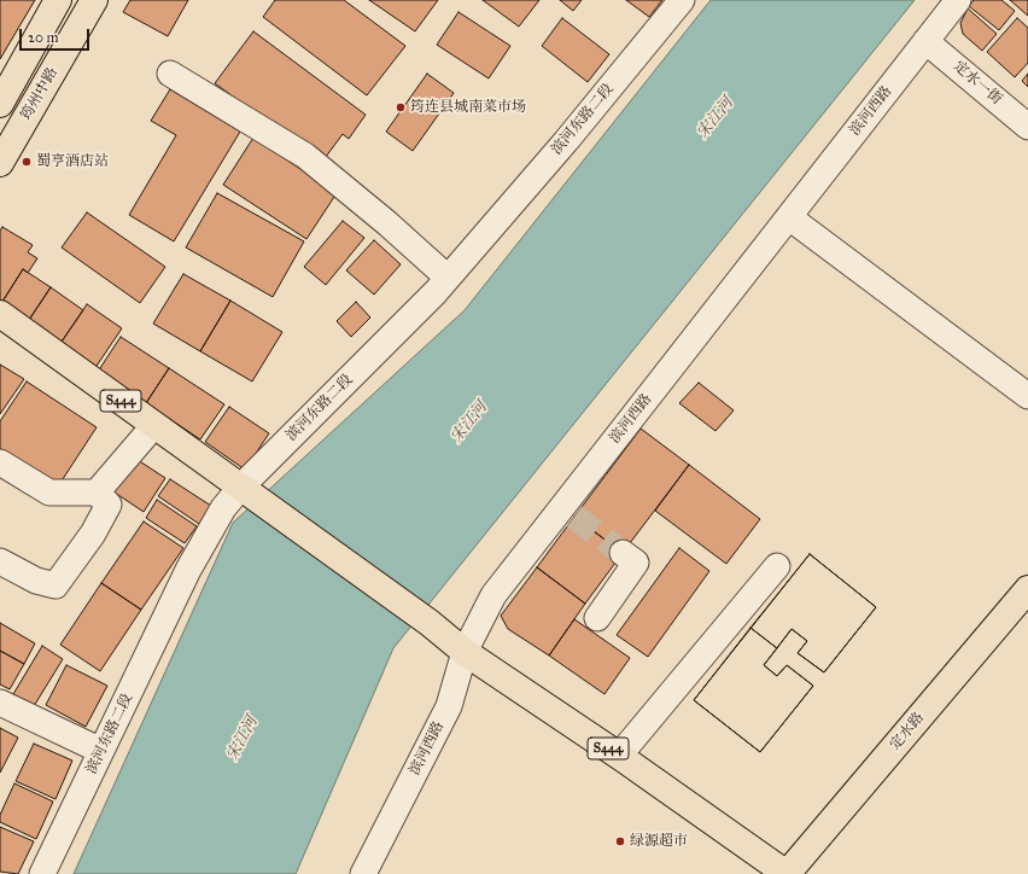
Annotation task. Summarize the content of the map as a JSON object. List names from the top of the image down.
{
  "streets": {
    "main road": ["筠州中路", "S444", "定水路"],
    "street": ["定水一街", "滨河西路", "滨河东路二段"]
  },
  "crossings": [
    ["定水一街", "滨河西路"],
    ["滨河西路", "S444"],
    ["滨河东路二段", "S444"],
    ["S444", "定水路"]
  ],
  "water": ["宋江河"],
  "places": ["筠连县城南菜市场", "蜀亨酒店站", "绿源超市"],
  "scale_bar": "20 m"
}
